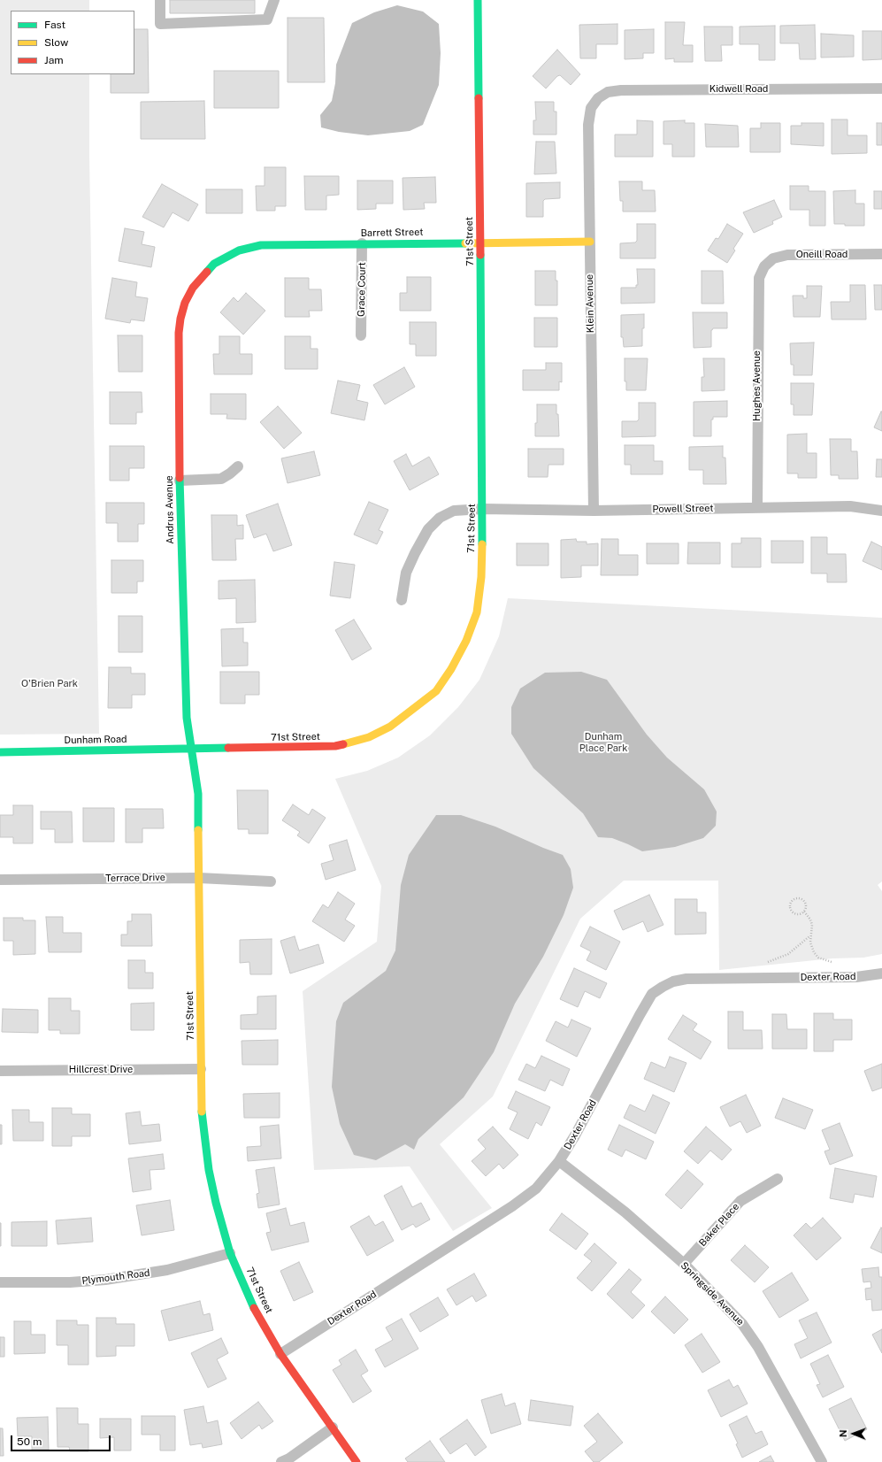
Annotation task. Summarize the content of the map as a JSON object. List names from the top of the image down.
{
  "streets": {
    "street": [
      "Kidwell Road",
      "Barrett Street",
      "71st Street",
      "Oneill Road",
      "Grace Court",
      "Klein Avenue",
      "Hughes Avenue",
      "Powell Street",
      "Andrus Avenue",
      "Dunham Road",
      "Terrace Drive",
      "Dexter Road",
      "Hillcrest Drive",
      "Baker Place",
      "Plymouth Road",
      "Springside Avenue"
    ]
  },
  "crossings": [
    ["Kidwell Road", "Klein Avenue"],
    ["Barrett Street", "71st Street"],
    ["Barrett Street", "Grace Court"],
    ["Barrett Street", "Klein Avenue"],
    ["Barrett Street", "Andrus Avenue"],
    ["71st Street", "Powell Street"],
    ["71st Street", "Andrus Avenue"],
    ["71st Street", "Dunham Road"],
    ["71st Street", "Terrace Drive"],
    ["71st Street", "Dexter Road"],
    ["71st Street", "Hillcrest Drive"],
    ["71st Street", "Plymouth Road"],
    ["Oneill Road", "Hughes Avenue"],
    ["Klein Avenue", "Powell Street"],
    ["Hughes Avenue", "Powell Street"],
    ["Andrus Avenue", "Dunham Road"],
    ["Dexter Road", "Springside Avenue"],
    ["Baker Place", "Springside Avenue"]
  ],
  "parks": ["O'Brien Park", "Dunham Place Park"],
  "legend": ["Fast", "Slow", "Jam"],
  "scale_bar": "50 m",
  "north": "left"
}
